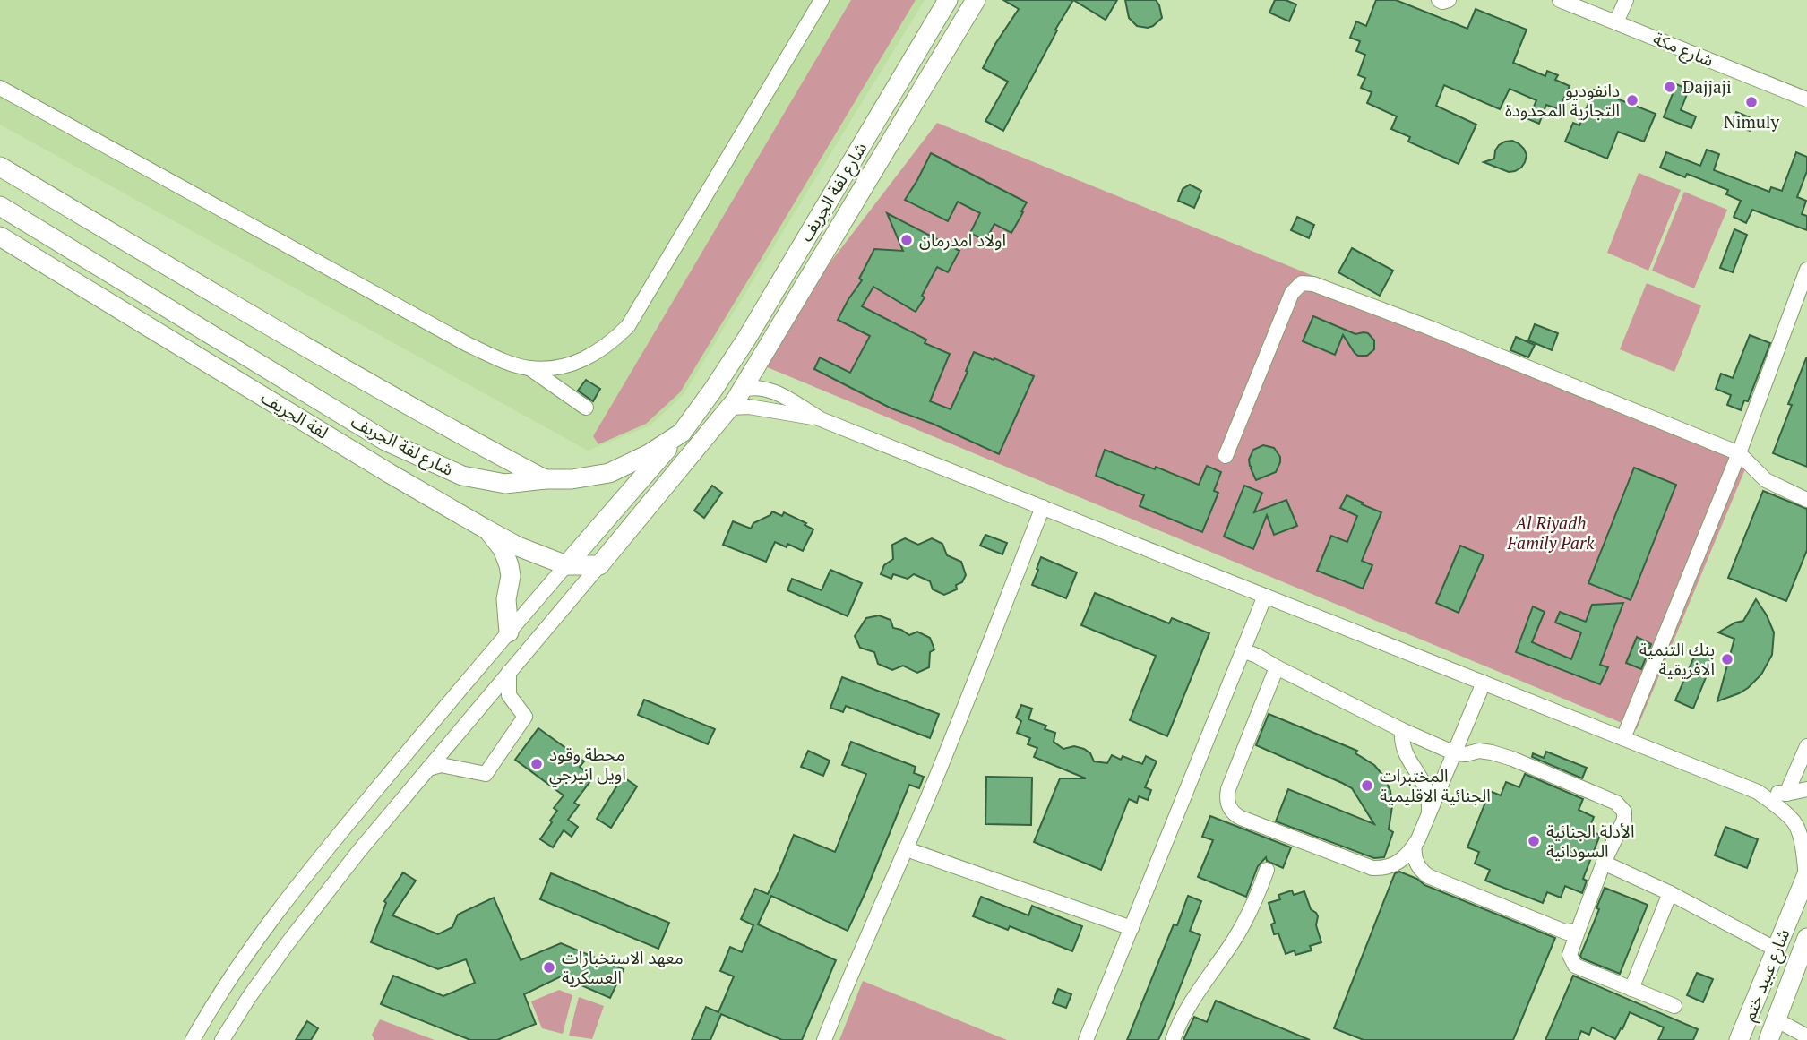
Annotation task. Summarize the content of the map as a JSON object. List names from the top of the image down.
{
  "streets": {
    "main road": ["شارع لفة الجريف", "لفة الجريف", "شارع عبيد ختم"],
    "street": ["شارع مكة"]
  },
  "crossings": [
    ["شارع لفة الجريف", "لفة الجريف"]
  ],
  "parks": ["Al Riyadh Family Park"],
  "places": [
    "Dajjaji",
    "دانفوديو التجارية المحدودة",
    "Nimuly",
    "اولاد امدرمان",
    "بنك التنمية الافريقية",
    "محطة وقود اويل انيرجي",
    "المختبرات الجنائية الاقليمية",
    "الأدلة الجنائية السودانية",
    "معهد الاستخبارات العسكرية"
  ]
}
